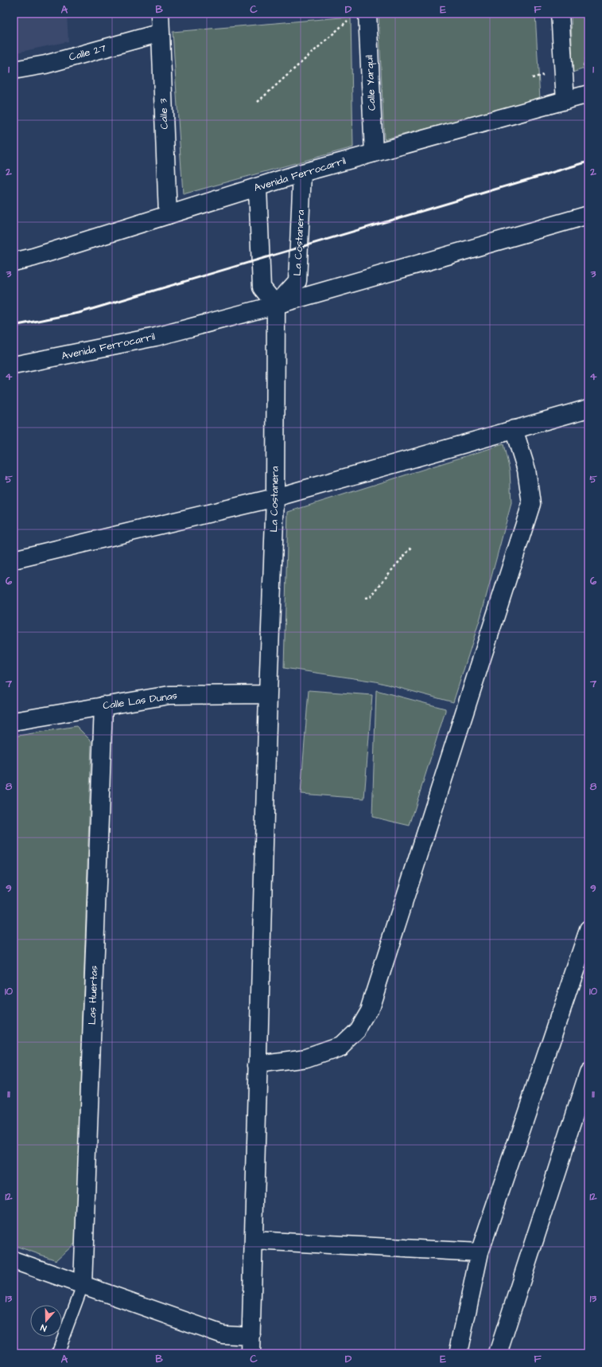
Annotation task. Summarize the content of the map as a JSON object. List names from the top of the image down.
{
  "streets": {
    "street": [
      "Calle 27",
      "Calle Yarquil",
      "Calle 3",
      "Avenida Ferrocarril",
      "La Costanera",
      "Calle Las Dunas",
      "Las Huertas"
    ]
  },
  "crossings": [
    ["Calle 27", "Calle 3"],
    ["Calle Yarquil", "Avenida Ferrocarril"],
    ["Calle 3", "Avenida Ferrocarril"],
    ["Avenida Ferrocarril", "La Costanera"],
    ["La Costanera", "Calle Las Dunas"],
    ["Calle Las Dunas", "Las Huertas"]
  ],
  "north": "bottom",
  "grid": {
    "columns": [
      "A",
      "B",
      "C",
      "D",
      "E",
      "F"
    ],
    "rows": [
      "1",
      "2",
      "3",
      "4",
      "5",
      "6",
      "7",
      "8",
      "9",
      "10",
      "11",
      "12",
      "13"
    ]
  }
}
